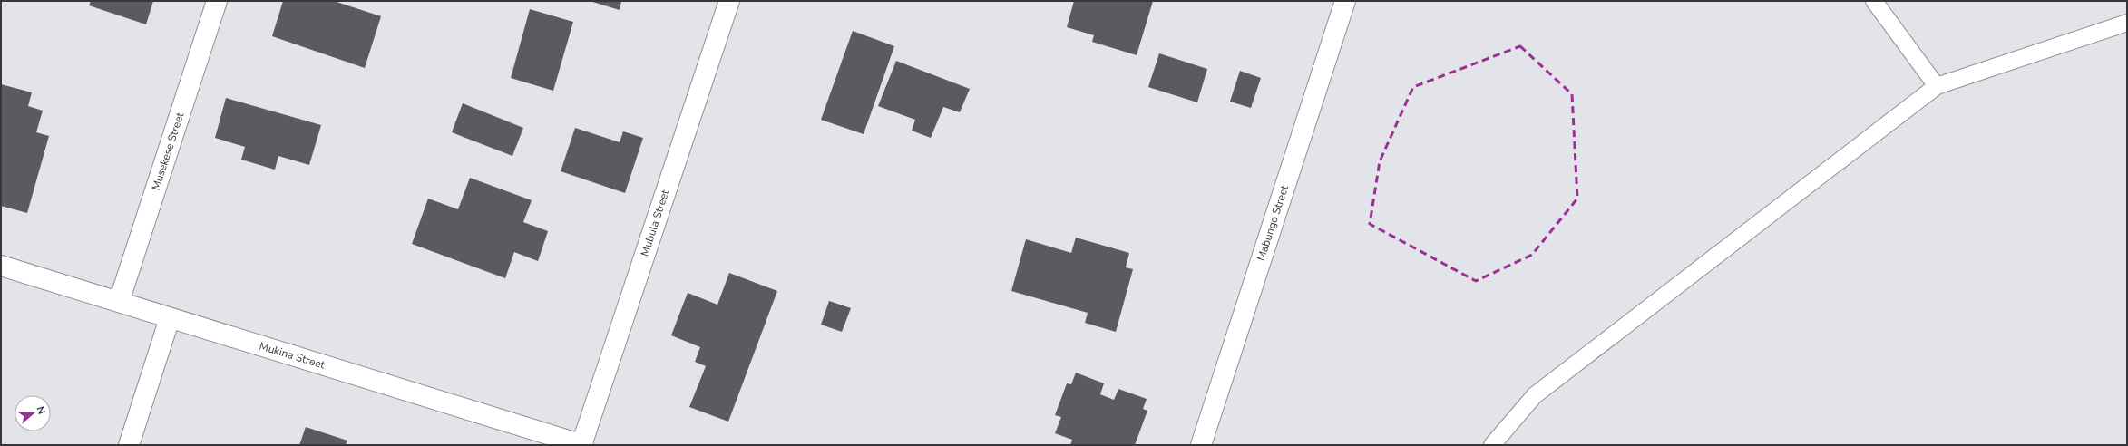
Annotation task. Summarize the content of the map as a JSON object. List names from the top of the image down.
{
  "streets": {
    "street": [
      "Musekese Street",
      "Mubula Street",
      "Mabungo Street",
      "Mukina Street"
    ]
  },
  "crossings": [
    ["Musekese Street", "Mukina Street"],
    ["Mubula Street", "Mukina Street"]
  ],
  "north": "right"
}
